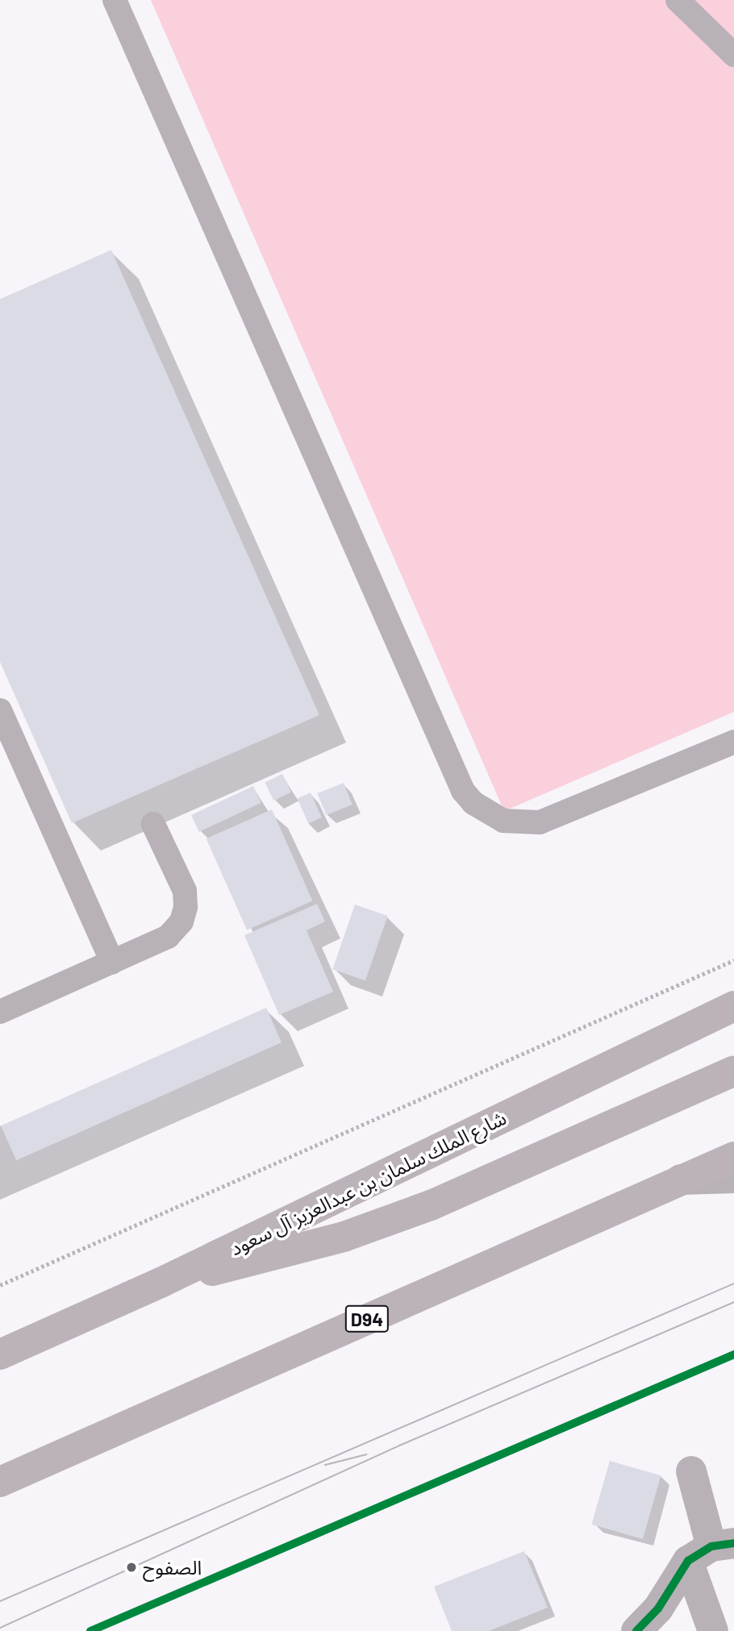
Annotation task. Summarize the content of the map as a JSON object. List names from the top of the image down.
{
  "streets": {
    "main road": ["شارع الملك سلمان بن عبدالعزيز آل سعود", "D94"]
  },
  "places": ["الصفوح"]
}
